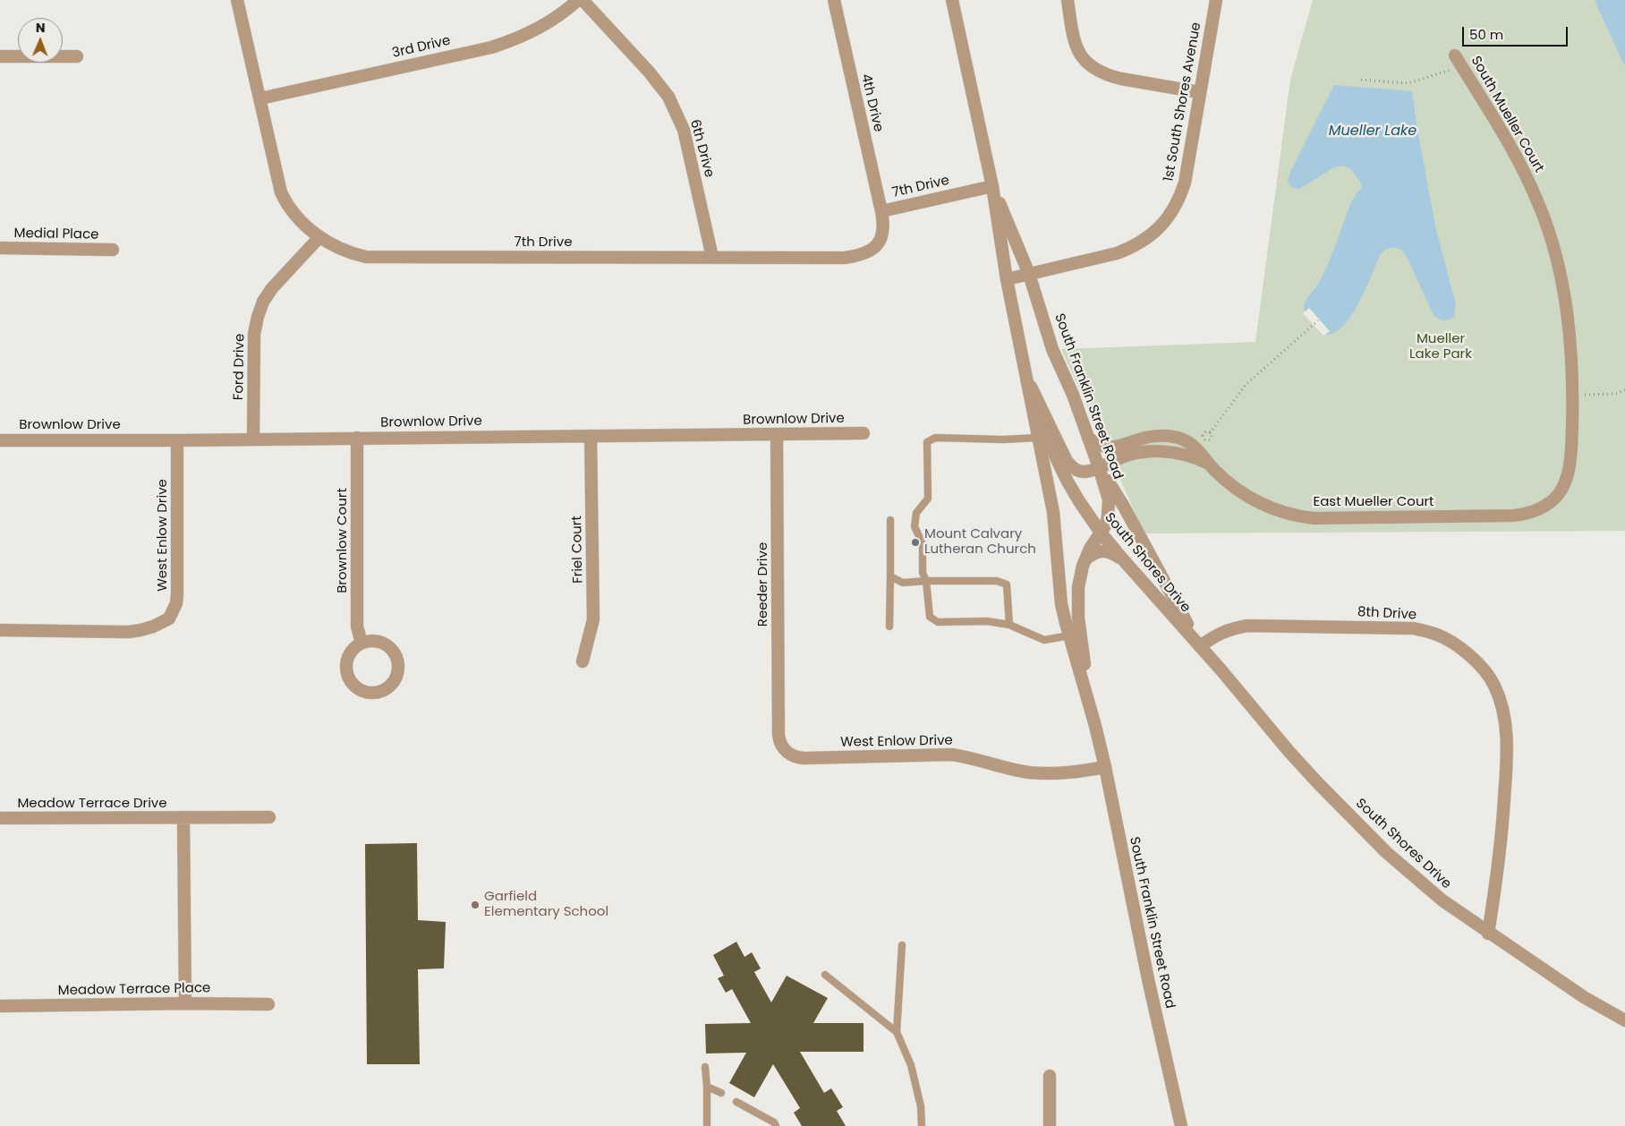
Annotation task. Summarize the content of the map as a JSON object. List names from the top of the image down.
{
  "streets": {
    "street": [
      "3rd Drive",
      "1st South Shores Avenue",
      "4th Drive",
      "South Mueller Court",
      "6th Drive",
      "7th Drive",
      "Medial Place",
      "Ford Drive",
      "South Franklin Street Road",
      "Brownlow Drive",
      "East Mueller Court",
      "West Enlow Drive",
      "Brownlow Court",
      "Friel Court",
      "South Shores Drive",
      "Reeder Drive",
      "8th Drive",
      "Meadow Terrace Drive",
      "Meadow Terrace Place"
    ]
  },
  "crossings": [
    ["3rd Drive", "7th Drive"],
    ["1st South Shores Avenue", "South Franklin Street Road"],
    ["4th Drive", "7th Drive"],
    ["South Mueller Court", "East Mueller Court"],
    ["6th Drive", "7th Drive"],
    ["7th Drive", "Ford Drive"],
    ["7th Drive", "South Franklin Street Road"],
    ["Ford Drive", "Brownlow Drive"],
    ["South Franklin Street Road", "East Mueller Court"],
    ["South Franklin Street Road", "West Enlow Drive"],
    ["South Franklin Street Road", "South Shores Drive"],
    ["Brownlow Drive", "West Enlow Drive"],
    ["Brownlow Drive", "Brownlow Court"],
    ["Brownlow Drive", "Friel Court"],
    ["Brownlow Drive", "Reeder Drive"],
    ["East Mueller Court", "South Shores Drive"],
    ["West Enlow Drive", "Reeder Drive"],
    ["South Shores Drive", "8th Drive"],
    ["Meadow Terrace Drive", "Meadow Terrace Place"]
  ],
  "water": ["Mueller Lake"],
  "parks": ["Mueller Lake Park"],
  "places": ["Mount Calvary Lutheran Church", "Garfield Elementary School"],
  "scale_bar": "50 m",
  "north": "top"
}
